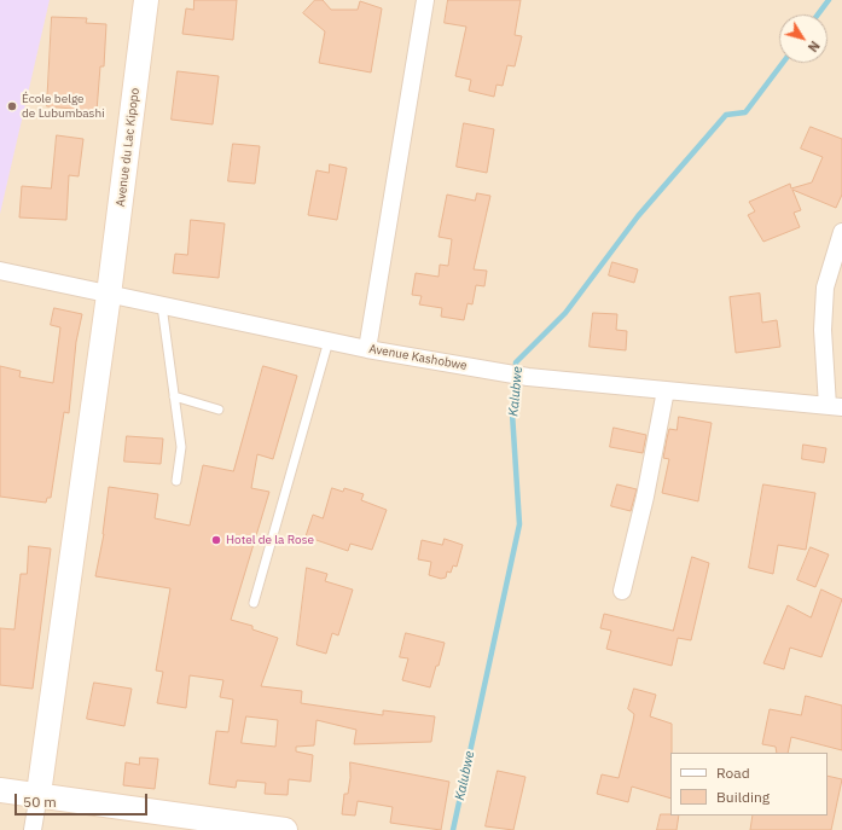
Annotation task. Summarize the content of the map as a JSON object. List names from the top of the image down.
{
  "streets": {
    "street": ["Avenue du Lac Kipopo", "Avenue Kashobwe"]
  },
  "crossings": [
    ["Avenue du Lac Kipopo", "Avenue Kashobwe"]
  ],
  "water": ["Kalubwe"],
  "places": ["École belge de Lubumbashi", "Hotel de la Rose"],
  "legend": ["Road", "Building"],
  "scale_bar": "50 m",
  "north": "bottom right"
}
